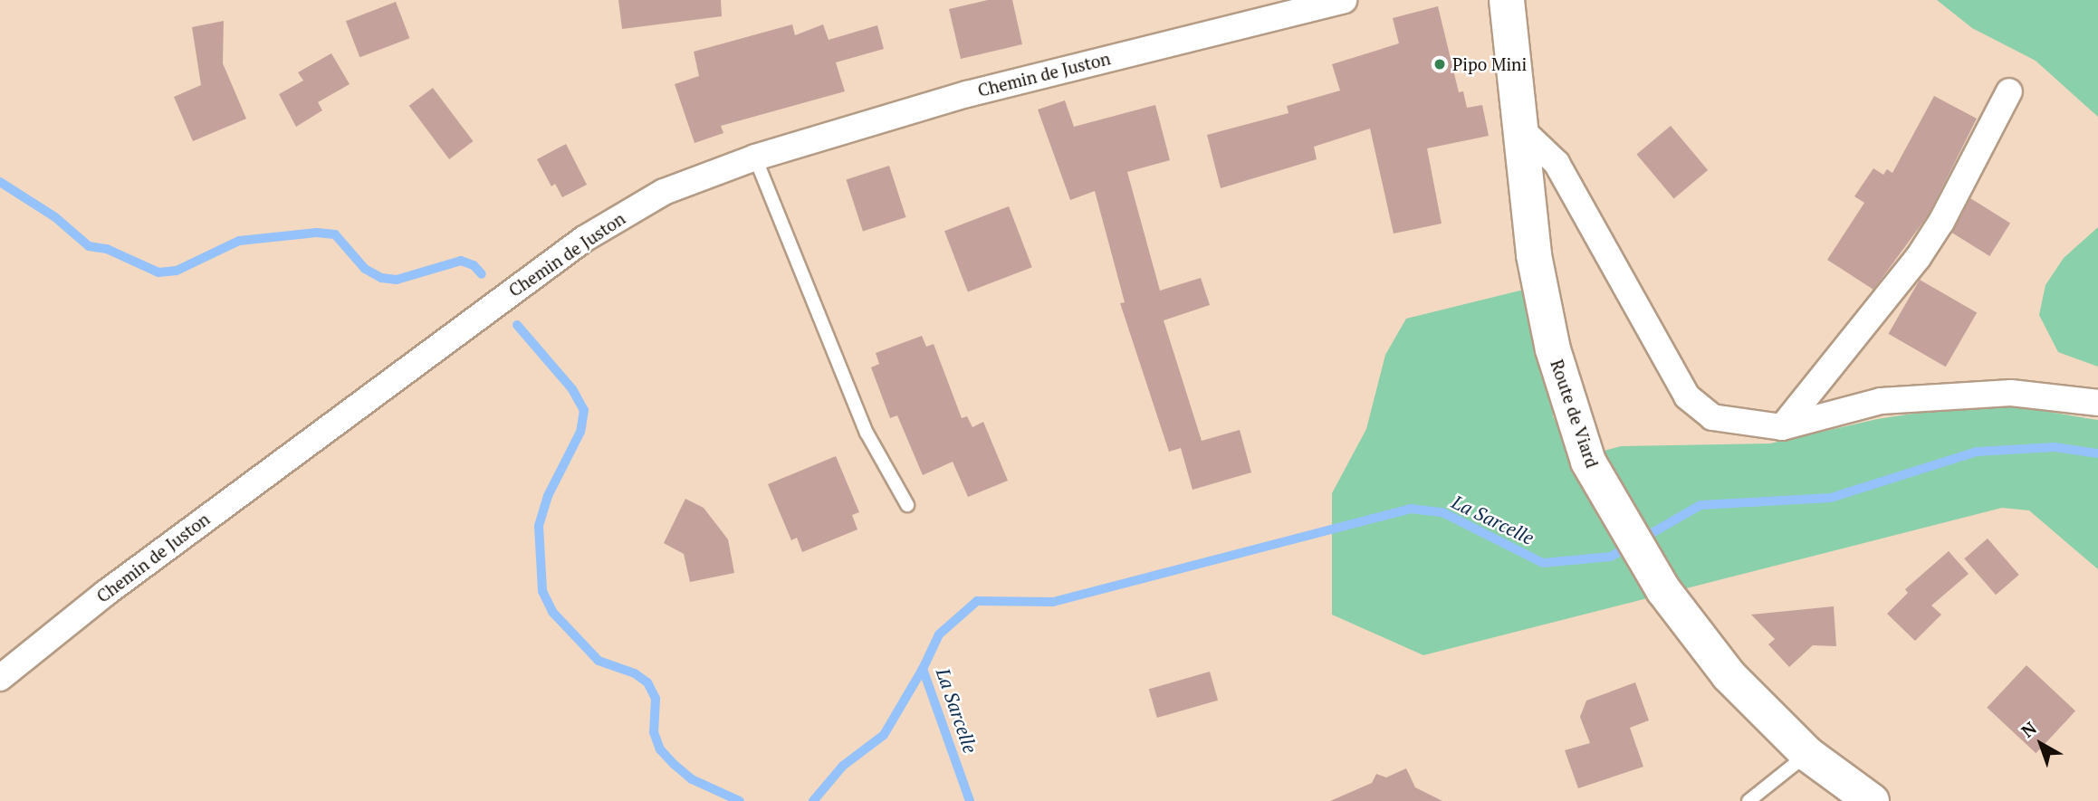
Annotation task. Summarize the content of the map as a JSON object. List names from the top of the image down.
{
  "streets": {
    "main road": ["Route de Viard"],
    "street": ["Chemin de Juston"]
  },
  "water": ["La Sarcelle"],
  "places": ["Pipo Mini"],
  "north": "top left"
}
